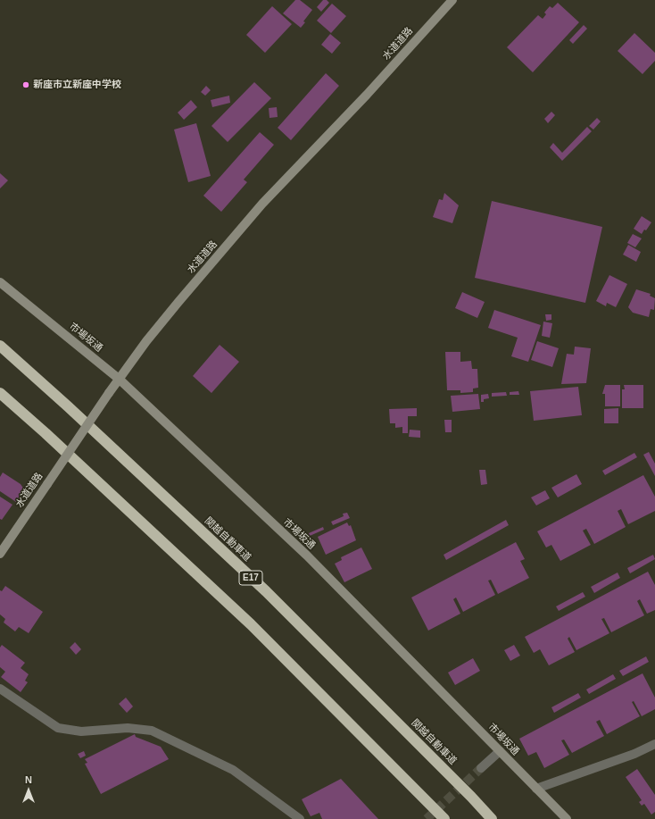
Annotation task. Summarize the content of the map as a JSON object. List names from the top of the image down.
{
  "streets": {
    "highway": ["関越自動車道", "E17"],
    "street": ["水道道路", "市場坂通"]
  },
  "crossings": [
    ["水道道路", "市場坂通"]
  ],
  "places": ["新座市立新座中学校"],
  "north": "top"
}
